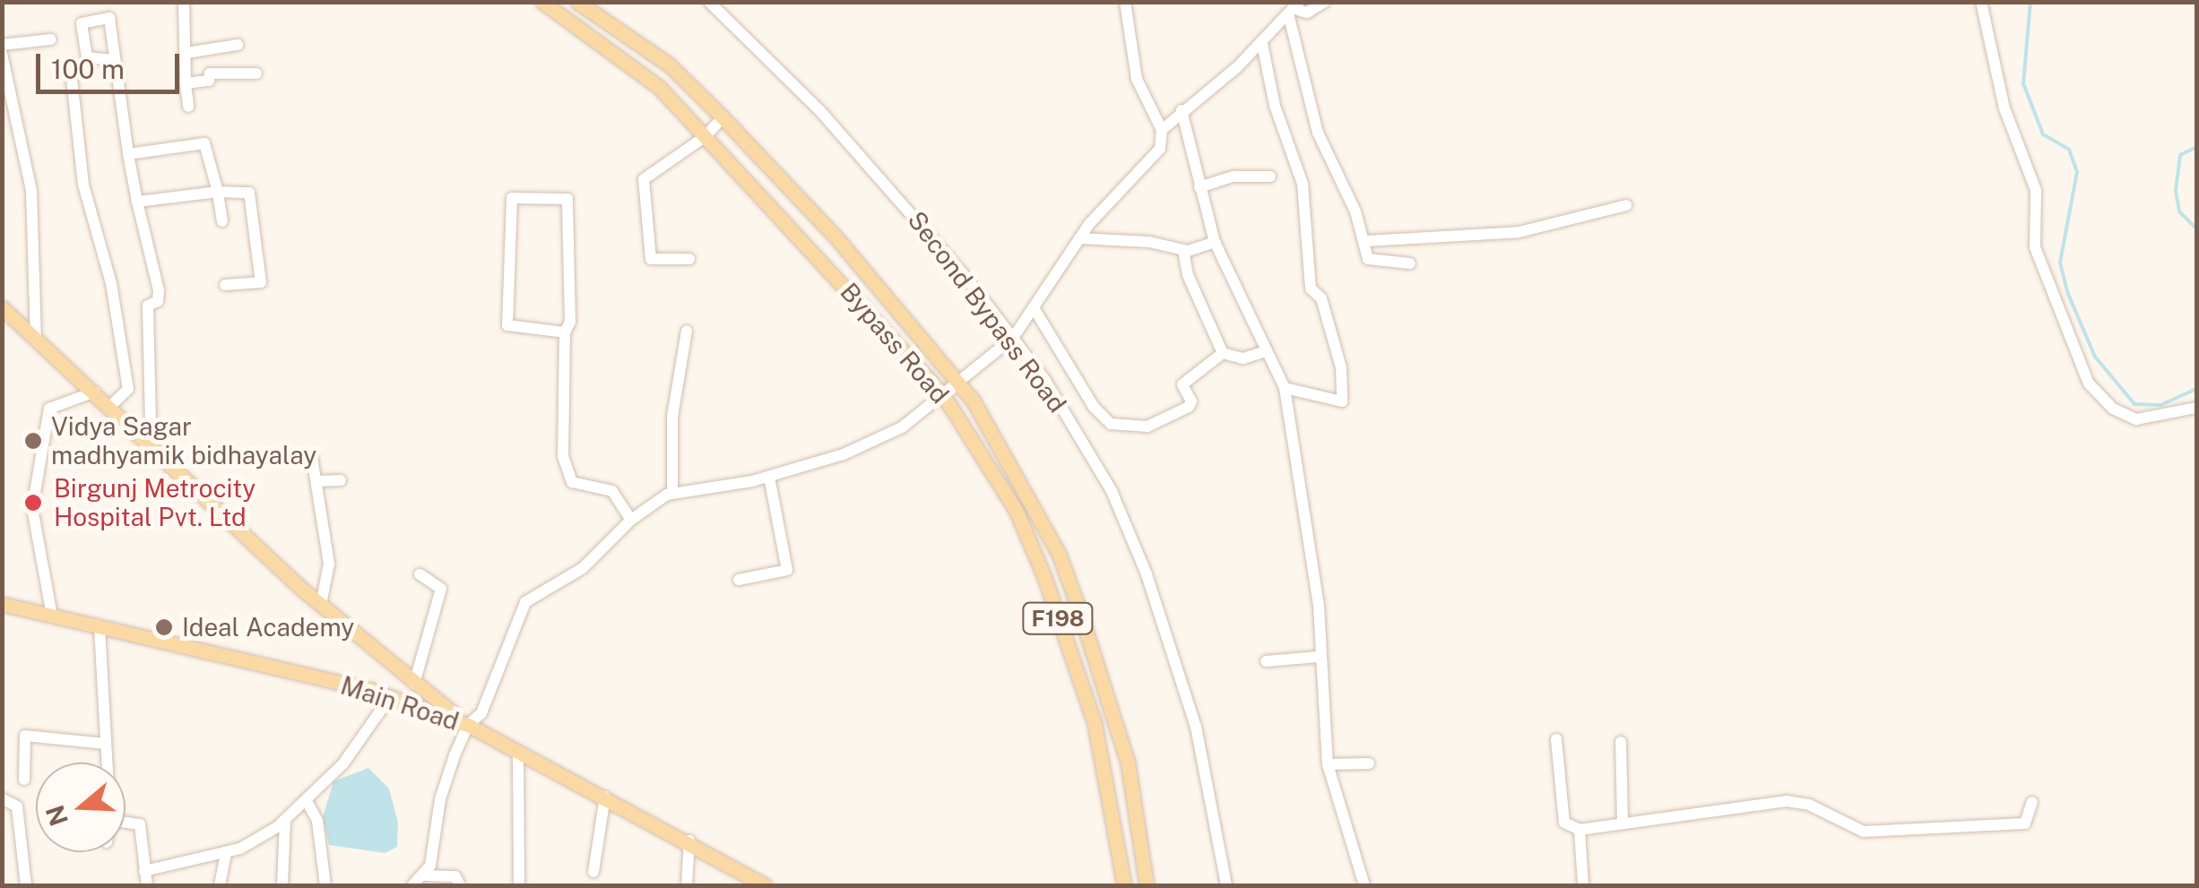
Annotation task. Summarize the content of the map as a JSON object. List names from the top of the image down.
{
  "streets": {
    "main road": ["Bypass Road", "F198", "Main Road"],
    "street": ["Second Bypass Road"]
  },
  "places": ["Vidya Sagar madhyamik bidhayalay", "Birgunj Metrocity Hospital Pvt. Ltd", "Ideal Academy"],
  "scale_bar": "100 m",
  "north": "left"
}
